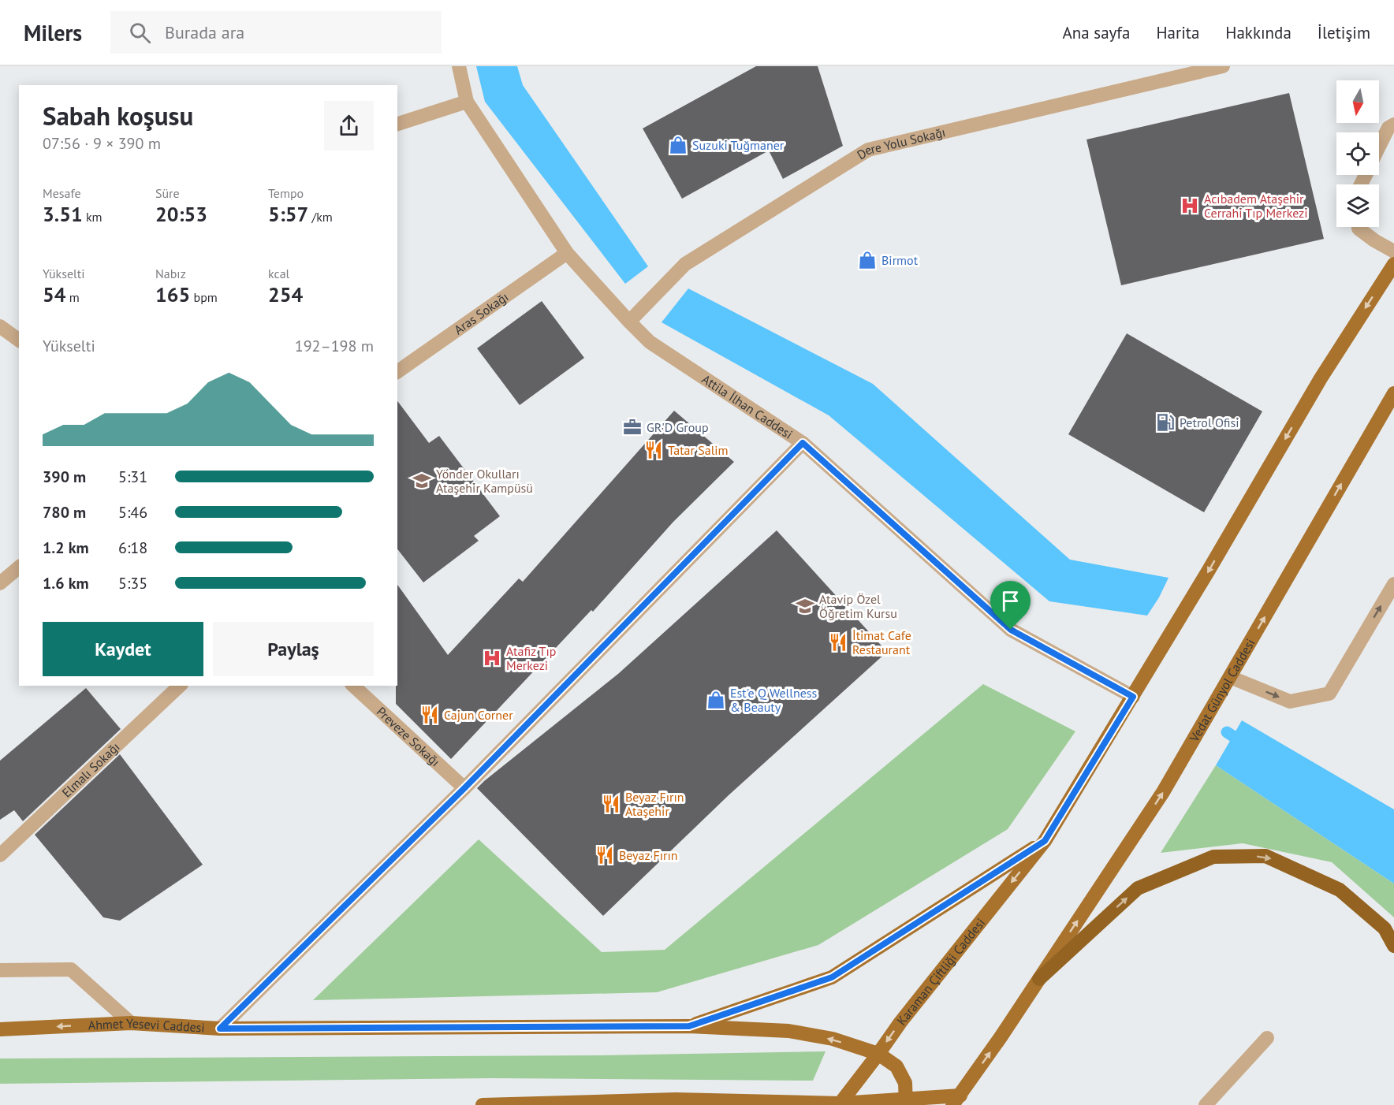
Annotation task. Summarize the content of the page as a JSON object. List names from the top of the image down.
{
  "streets": {
    "main road": ["Vedat Günyol Caddesi", "Karaman Çiftliği Caddesi", "Ahmet Yesevi Caddesi"],
    "street": [
      "Dere Yolu Sokağı",
      "Aras Sokağı",
      "Attila İlhan Caddesi",
      "Preveze Sokağı",
      "Elmalı Sokağı"
    ]
  },
  "crossings": [
    ["Dere Yolu Sokağı", "Attila İlhan Caddesi"],
    ["Aras Sokağı", "Attila İlhan Caddesi"],
    ["Karaman Çiftliği Caddesi", "Ahmet Yesevi Caddesi"]
  ],
  "places": {
    "shop": ["Suzuki Tuğmaner", "Birmot", "Est'e Q Wellness & Beauty"],
    "hospital": ["Acıbadem Ataşehir Cerrahi Tıp Merkezi", "Atafiz Tıp Merkezi"],
    "fuel station": ["Petrol Ofisi"],
    "office": ["GR'D Group"],
    "restaurant": [
      "Tatar Salim",
      "İtimat Cafe Restaurant",
      "Cajun Corner",
      "Beyaz Fırın Ataşehir",
      "Beyaz Fırın"
    ],
    "school or university": ["Yönder Okulları Ataşehir Kampüsü", "Atavip Özel Öğretim Kursu"]
  },
  "north": "bottom",
  "page": {
    "header": "Milers",
    "search": "Burada ara",
    "nav": [
      "Ana sayfa",
      "Harita",
      "Hakkında",
      "İletişim"
    ],
    "heading": ["Sabah koşusu", "07:56 · 9 × 390 m"],
    "stats": [
      ["Mesafe", "3.51 km"],
      ["Süre", "20:53"],
      ["Tempo", "5:57 /km"],
      ["Yükselti", "54 m"],
      ["Nabız", "165 bpm"],
      ["kcal", "254"]
    ],
    "chart": ["Yükselti", "192–198 m"],
    "list": [
      {
        "name": "390 m",
        "note": "5:31"
      },
      {
        "name": "780 m",
        "note": "5:46"
      },
      {
        "name": "1.2 km",
        "note": "6:18"
      },
      {
        "name": "1.6 km",
        "note": "5:35"
      }
    ],
    "buttons": ["Kaydet", "Paylaş"]
  }
}
